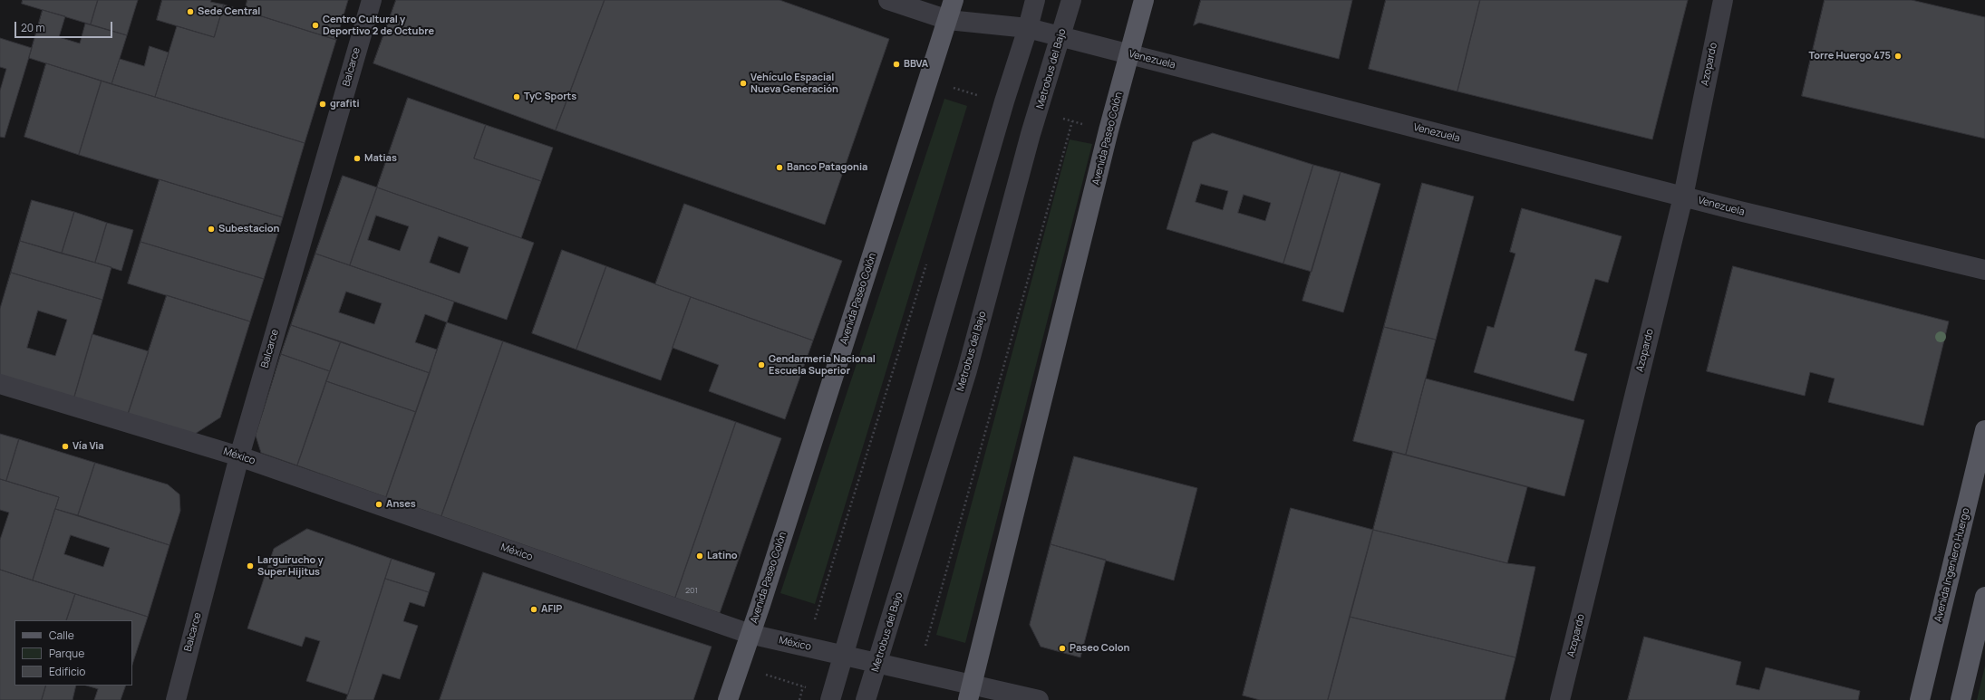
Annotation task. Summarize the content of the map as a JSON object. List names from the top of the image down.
{
  "streets": {
    "main road": ["Avenida Paseo Colón", "Avenida Ingeniero Huergo"],
    "street": [
      "Venezuela",
      "Azopardo",
      "Balcarce",
      "Metrobus del Bajo",
      "México"
    ]
  },
  "crossings": [
    ["Venezuela", "Azopardo"],
    ["Venezuela", "Metrobus del Bajo"],
    ["Venezuela", "Avenida Paseo Colón"],
    ["Balcarce", "México"],
    ["Metrobus del Bajo", "México"],
    ["Avenida Paseo Colón", "México"]
  ],
  "places": [
    "Sede Central",
    "Centro Cultural y Deportivo 2 de Octubre",
    "Torre Huergo 475",
    "BBVA",
    "Vehículo Espacial Nueva Generación",
    "TyC Sports",
    "grafiti",
    "Matias",
    "Banco Patagonia",
    "Subestacion",
    "Gendarmeria Nacional Escuela Superior",
    "Vía Via",
    "Anses",
    "Latino",
    "Larguirucho y Super Hijitus",
    "AFIP",
    "Paseo Colon"
  ],
  "house_numbers": ["201"],
  "legend": ["Calle", "Parque", "Edificio"],
  "scale_bar": "20 m"
}
